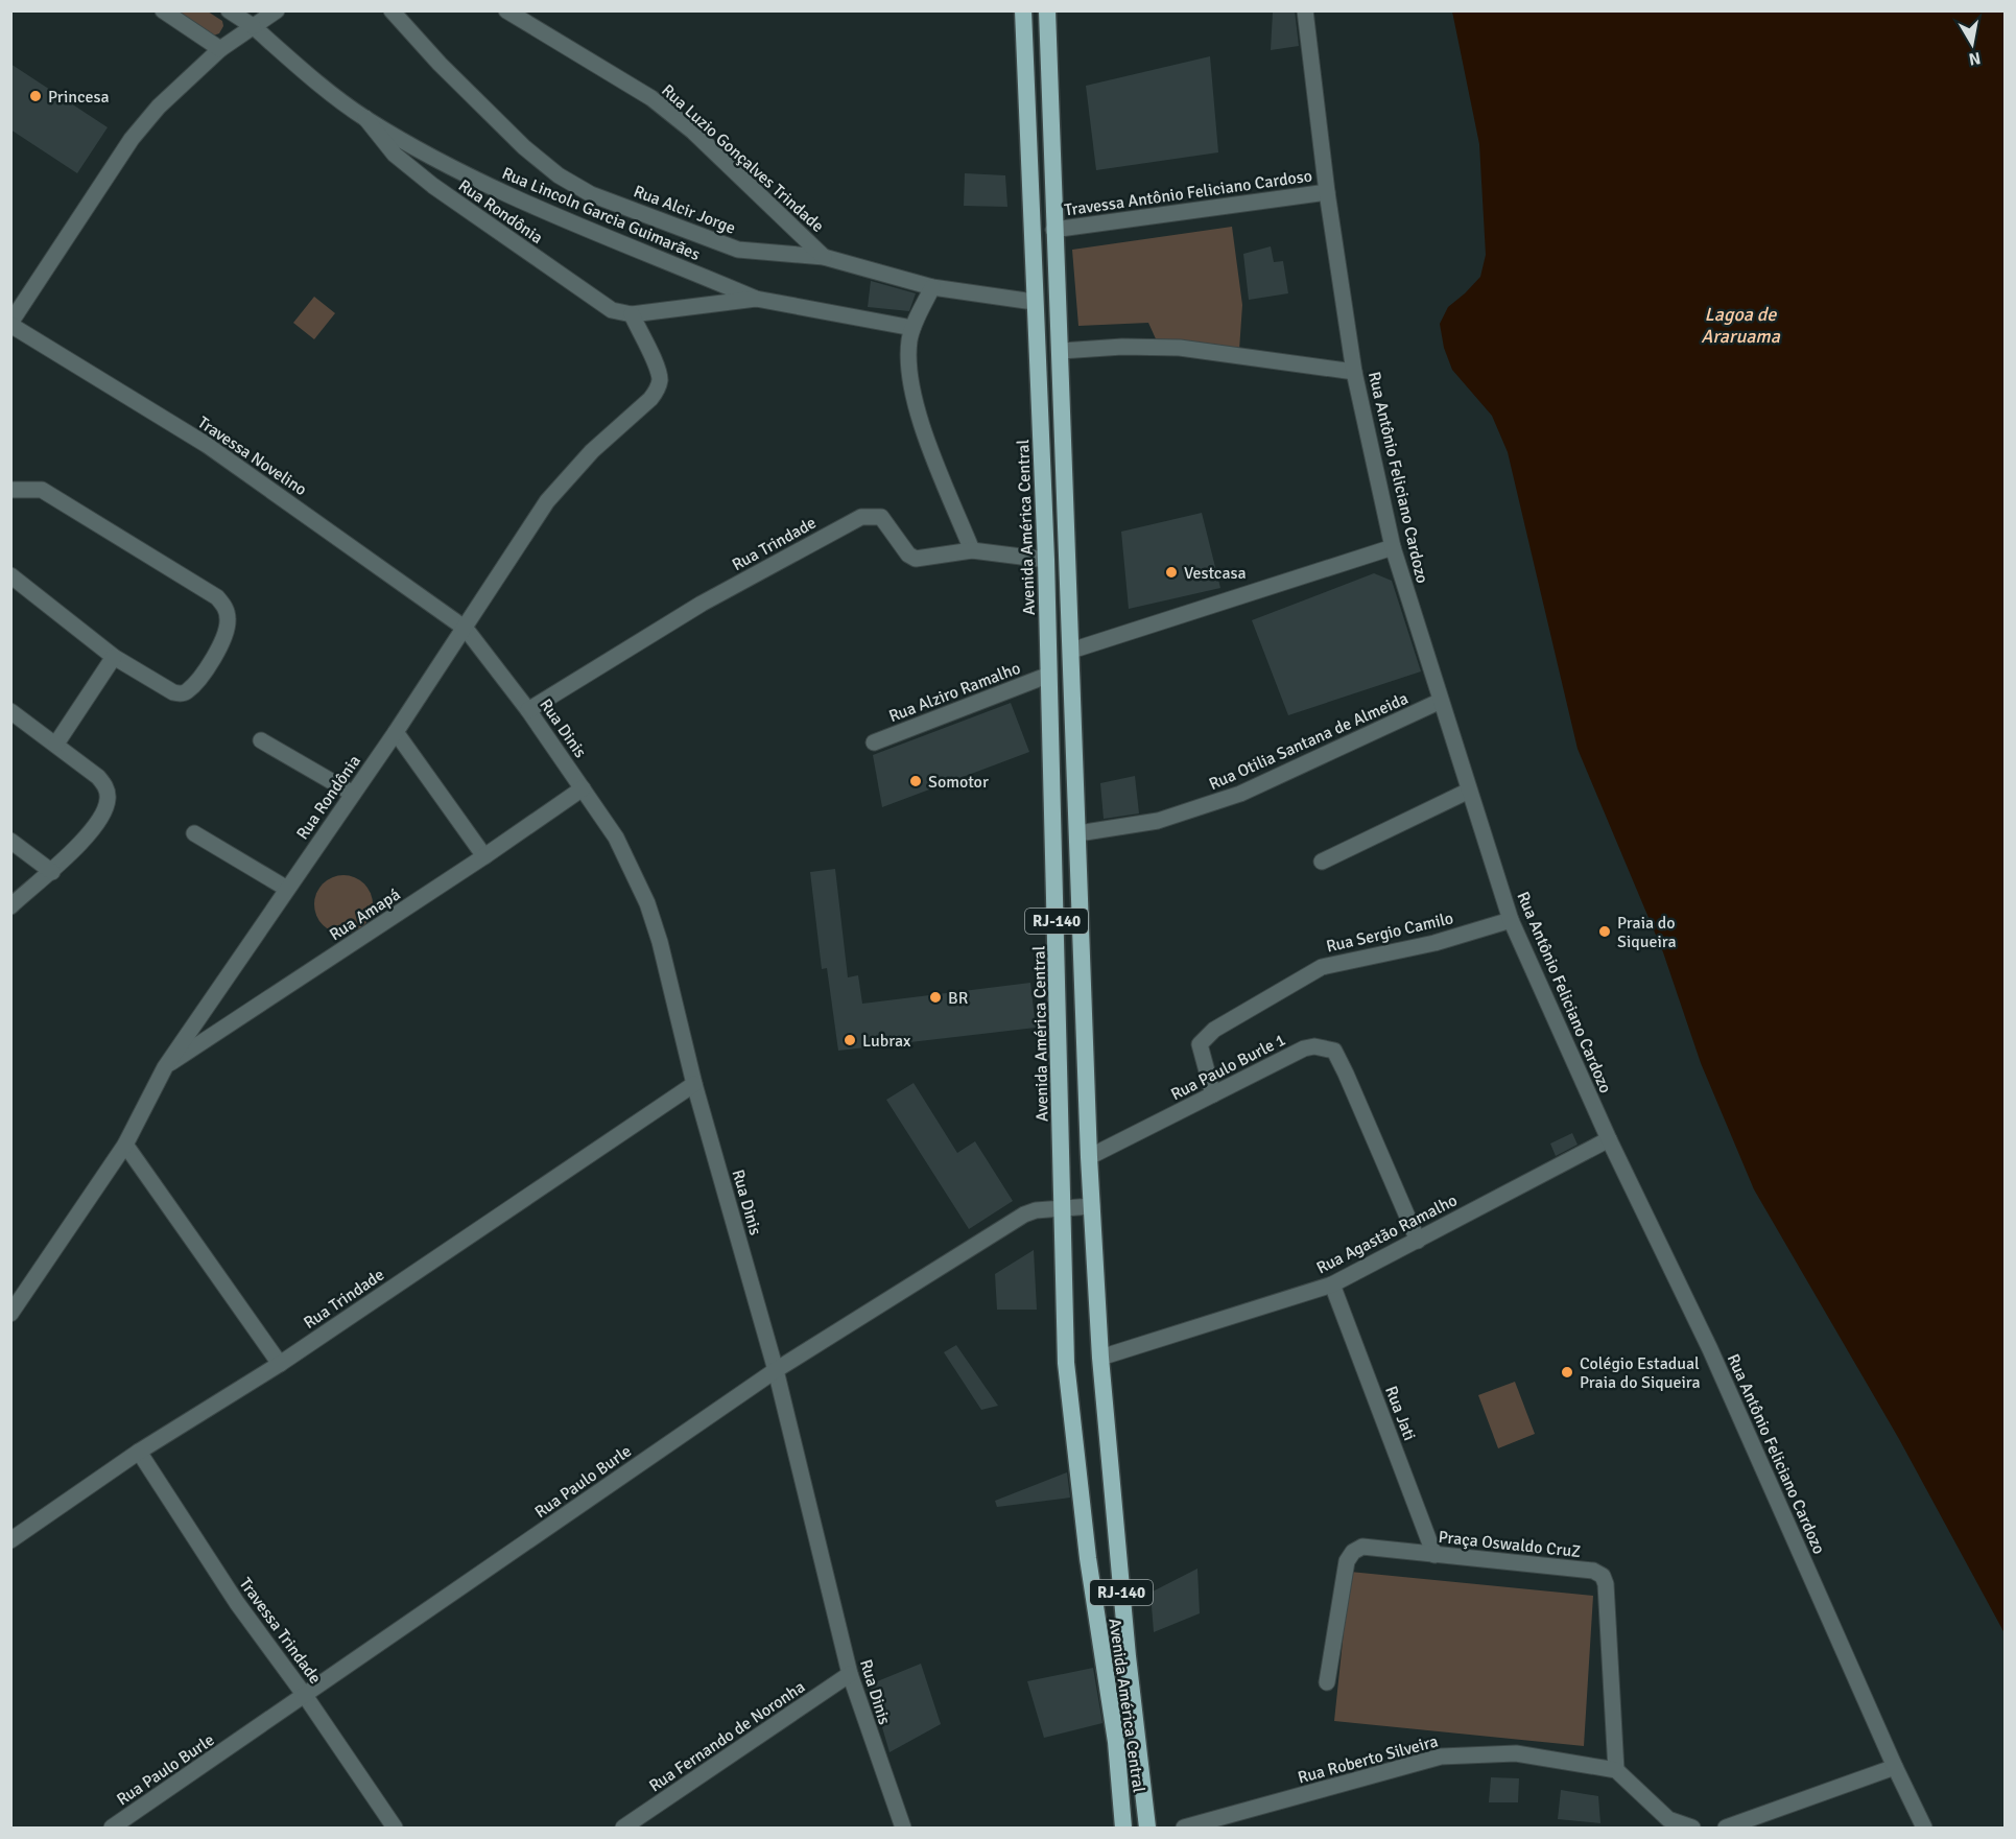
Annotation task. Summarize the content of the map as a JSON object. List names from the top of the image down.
{
  "streets": {
    "highway": ["Avenida América Central", "RJ-140"],
    "street": [
      "Rua Luzio Gonçalves Trindade",
      "Travessa Antônio Feliciano Cardoso",
      "Rua Alcir Jorge",
      "Rua Rondônia",
      "Rua Lincoln Garcia Guimarães",
      "Travessa Novelino",
      "Rua Antônio Feliciano Cardozo",
      "Rua Trindade",
      "Rua Alziro Ramalho",
      "Rua Dinis",
      "Rua Otilia Santana de Almeida",
      "Rua Amapá",
      "Rua Sergio Camilo",
      "Rua Paulo Burle 1",
      "Rua Agastão Ramalho",
      "Rua Jati",
      "Rua Paulo Burle",
      "Praça Oswaldo CruZ",
      "Travessa Trindade",
      "Rua Fernando de Noronha",
      "Rua Roberto Silveira"
    ]
  },
  "crossings": [
    ["Rua Luzio Gonçalves Trindade", "Rua Alcir Jorge"],
    ["Travessa Antônio Feliciano Cardoso", "Rua Antônio Feliciano Cardozo"],
    ["Travessa Antônio Feliciano Cardoso", "Avenida América Central"],
    ["Rua Alcir Jorge", "Avenida América Central"],
    ["Rua Rondônia", "Rua Lincoln Garcia Guimarães"],
    ["Rua Rondônia", "Travessa Novelino"],
    ["Rua Rondônia", "Rua Dinis"],
    ["Rua Rondônia", "Rua Amapá"],
    ["Travessa Novelino", "Rua Dinis"],
    ["Rua Antônio Feliciano Cardozo", "Rua Otilia Santana de Almeida"],
    ["Rua Antônio Feliciano Cardozo", "Rua Sergio Camilo"],
    ["Rua Antônio Feliciano Cardozo", "Rua Agastão Ramalho"],
    ["Avenida América Central", "Rua Trindade"],
    ["Avenida América Central", "Rua Alziro Ramalho"],
    ["Avenida América Central", "Rua Otilia Santana de Almeida"],
    ["Avenida América Central", "Rua Paulo Burle 1"],
    ["Avenida América Central", "Rua Agastão Ramalho"],
    ["Avenida América Central", "Rua Paulo Burle"],
    ["Rua Trindade", "Rua Dinis"],
    ["Rua Trindade", "Travessa Trindade"],
    ["Rua Dinis", "Rua Amapá"],
    ["Rua Dinis", "Rua Paulo Burle"],
    ["Rua Dinis", "Rua Fernando de Noronha"],
    ["Rua Sergio Camilo", "Rua Paulo Burle 1"],
    ["Rua Paulo Burle 1", "Rua Agastão Ramalho"],
    ["Rua Agastão Ramalho", "Rua Jati"],
    ["Rua Jati", "Praça Oswaldo CruZ"],
    ["Rua Paulo Burle", "Travessa Trindade"],
    ["Praça Oswaldo CruZ", "Rua Roberto Silveira"]
  ],
  "water": ["Lagoa de Araruama"],
  "places": [
    "Princesa",
    "Vestcasa",
    "Somotor",
    "Praia do Siqueira",
    "BR",
    "Lubrax",
    "Colégio Estadual Praia do Siqueira"
  ],
  "north": "bottom"
}
